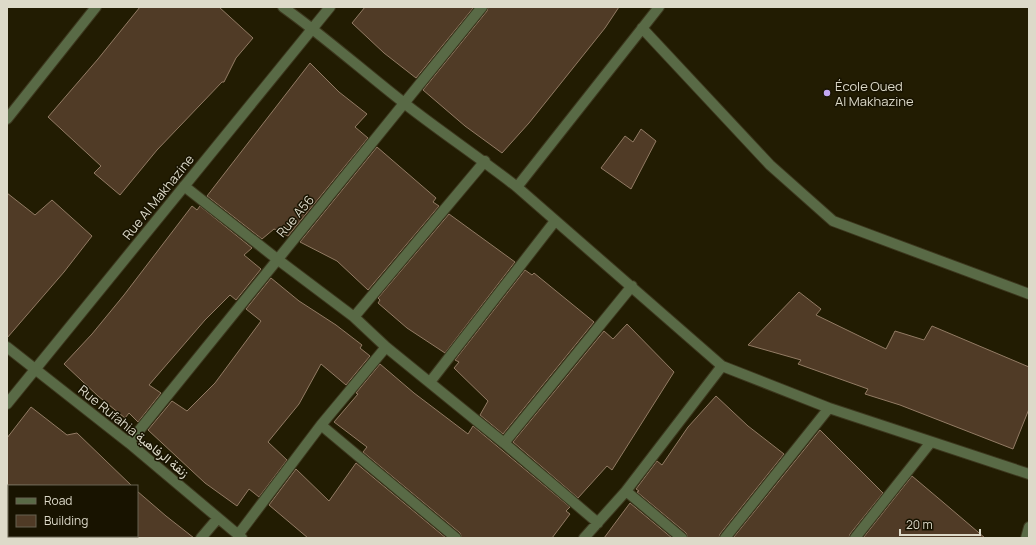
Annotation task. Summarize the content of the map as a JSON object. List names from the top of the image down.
{
  "streets": {
    "street": ["Rue Al Makhazine", "Rue A56", "Rue Rufahia زنقة الرفاهية"]
  },
  "crossings": [
    ["Rue Al Makhazine", "Rue Rufahia زنقة الرفاهية"],
    ["Rue A56", "Rue Rufahia زنقة الرفاهية"]
  ],
  "places": ["École Oued Al Makhazine"],
  "legend": ["Road", "Building"],
  "scale_bar": "20 m"
}
